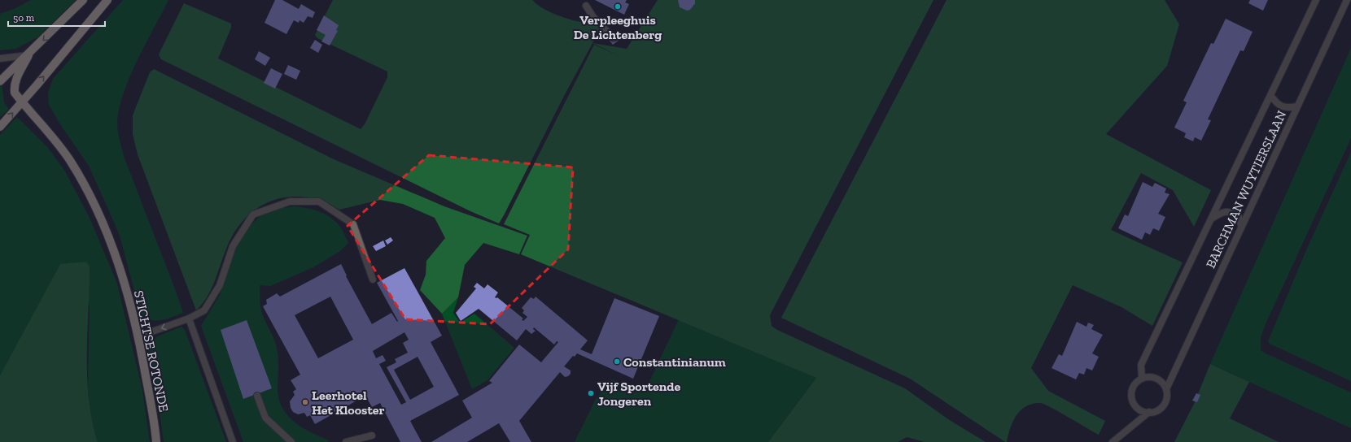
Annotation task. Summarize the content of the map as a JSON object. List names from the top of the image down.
{
  "streets": {
    "main road": ["STICHTSE ROTONDE"],
    "street": ["BARCHMAN WUYTIERSLAAN"]
  },
  "places": [
    "Verpleeghuis De Lichtenberg",
    "Constantinianum",
    "Vijf Sportende Jongeren",
    "Leerhotel Het Klooster"
  ],
  "scale_bar": "50 m"
}
